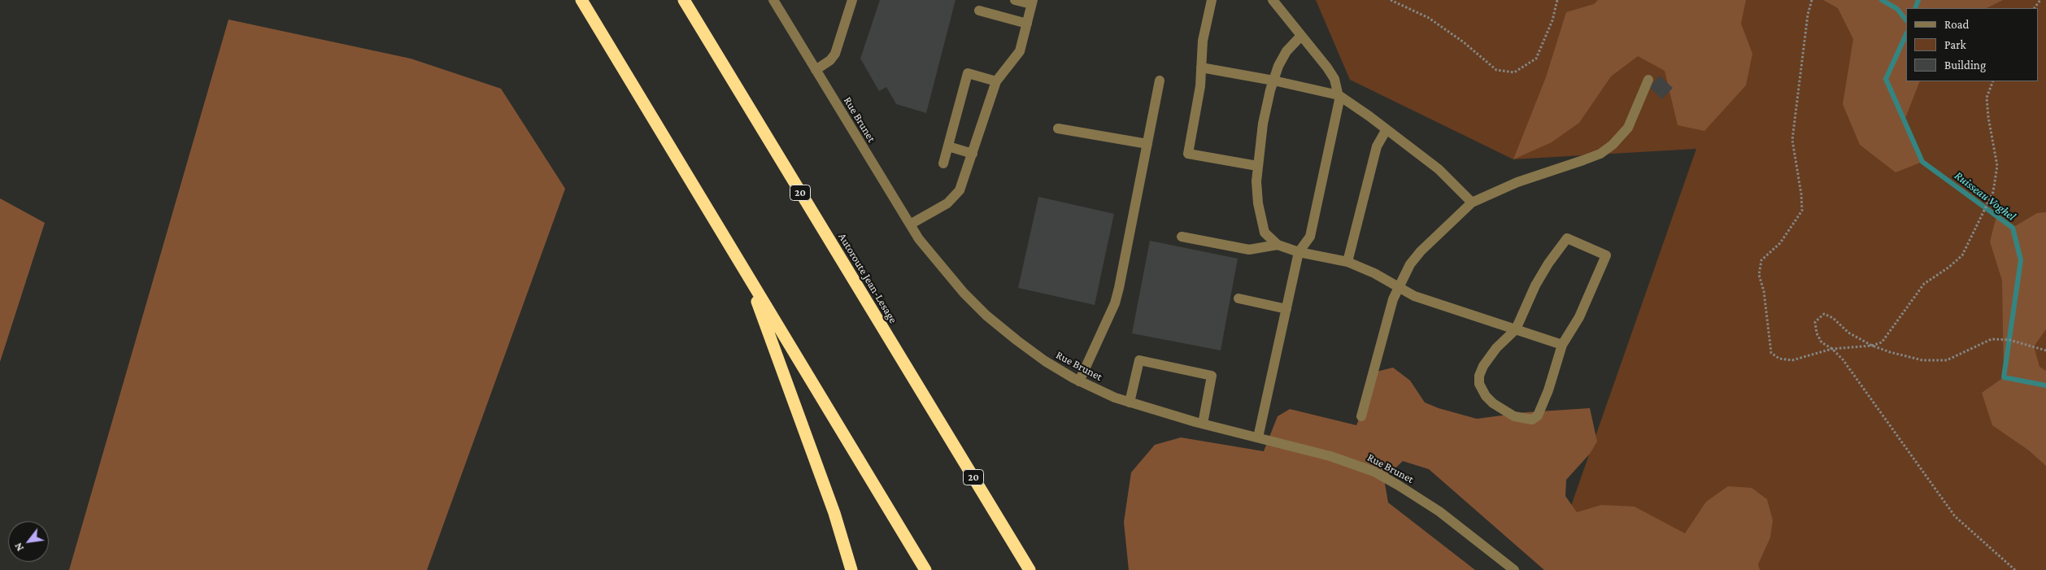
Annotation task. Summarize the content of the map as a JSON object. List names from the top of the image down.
{
  "streets": {
    "highway": ["20", "Autoroute Jean-Lesage"],
    "street": ["Rue Brunet"]
  },
  "water": ["Ruisseau Voghel"],
  "legend": ["Road", "Park", "Building"],
  "north": "bottom left"
}
